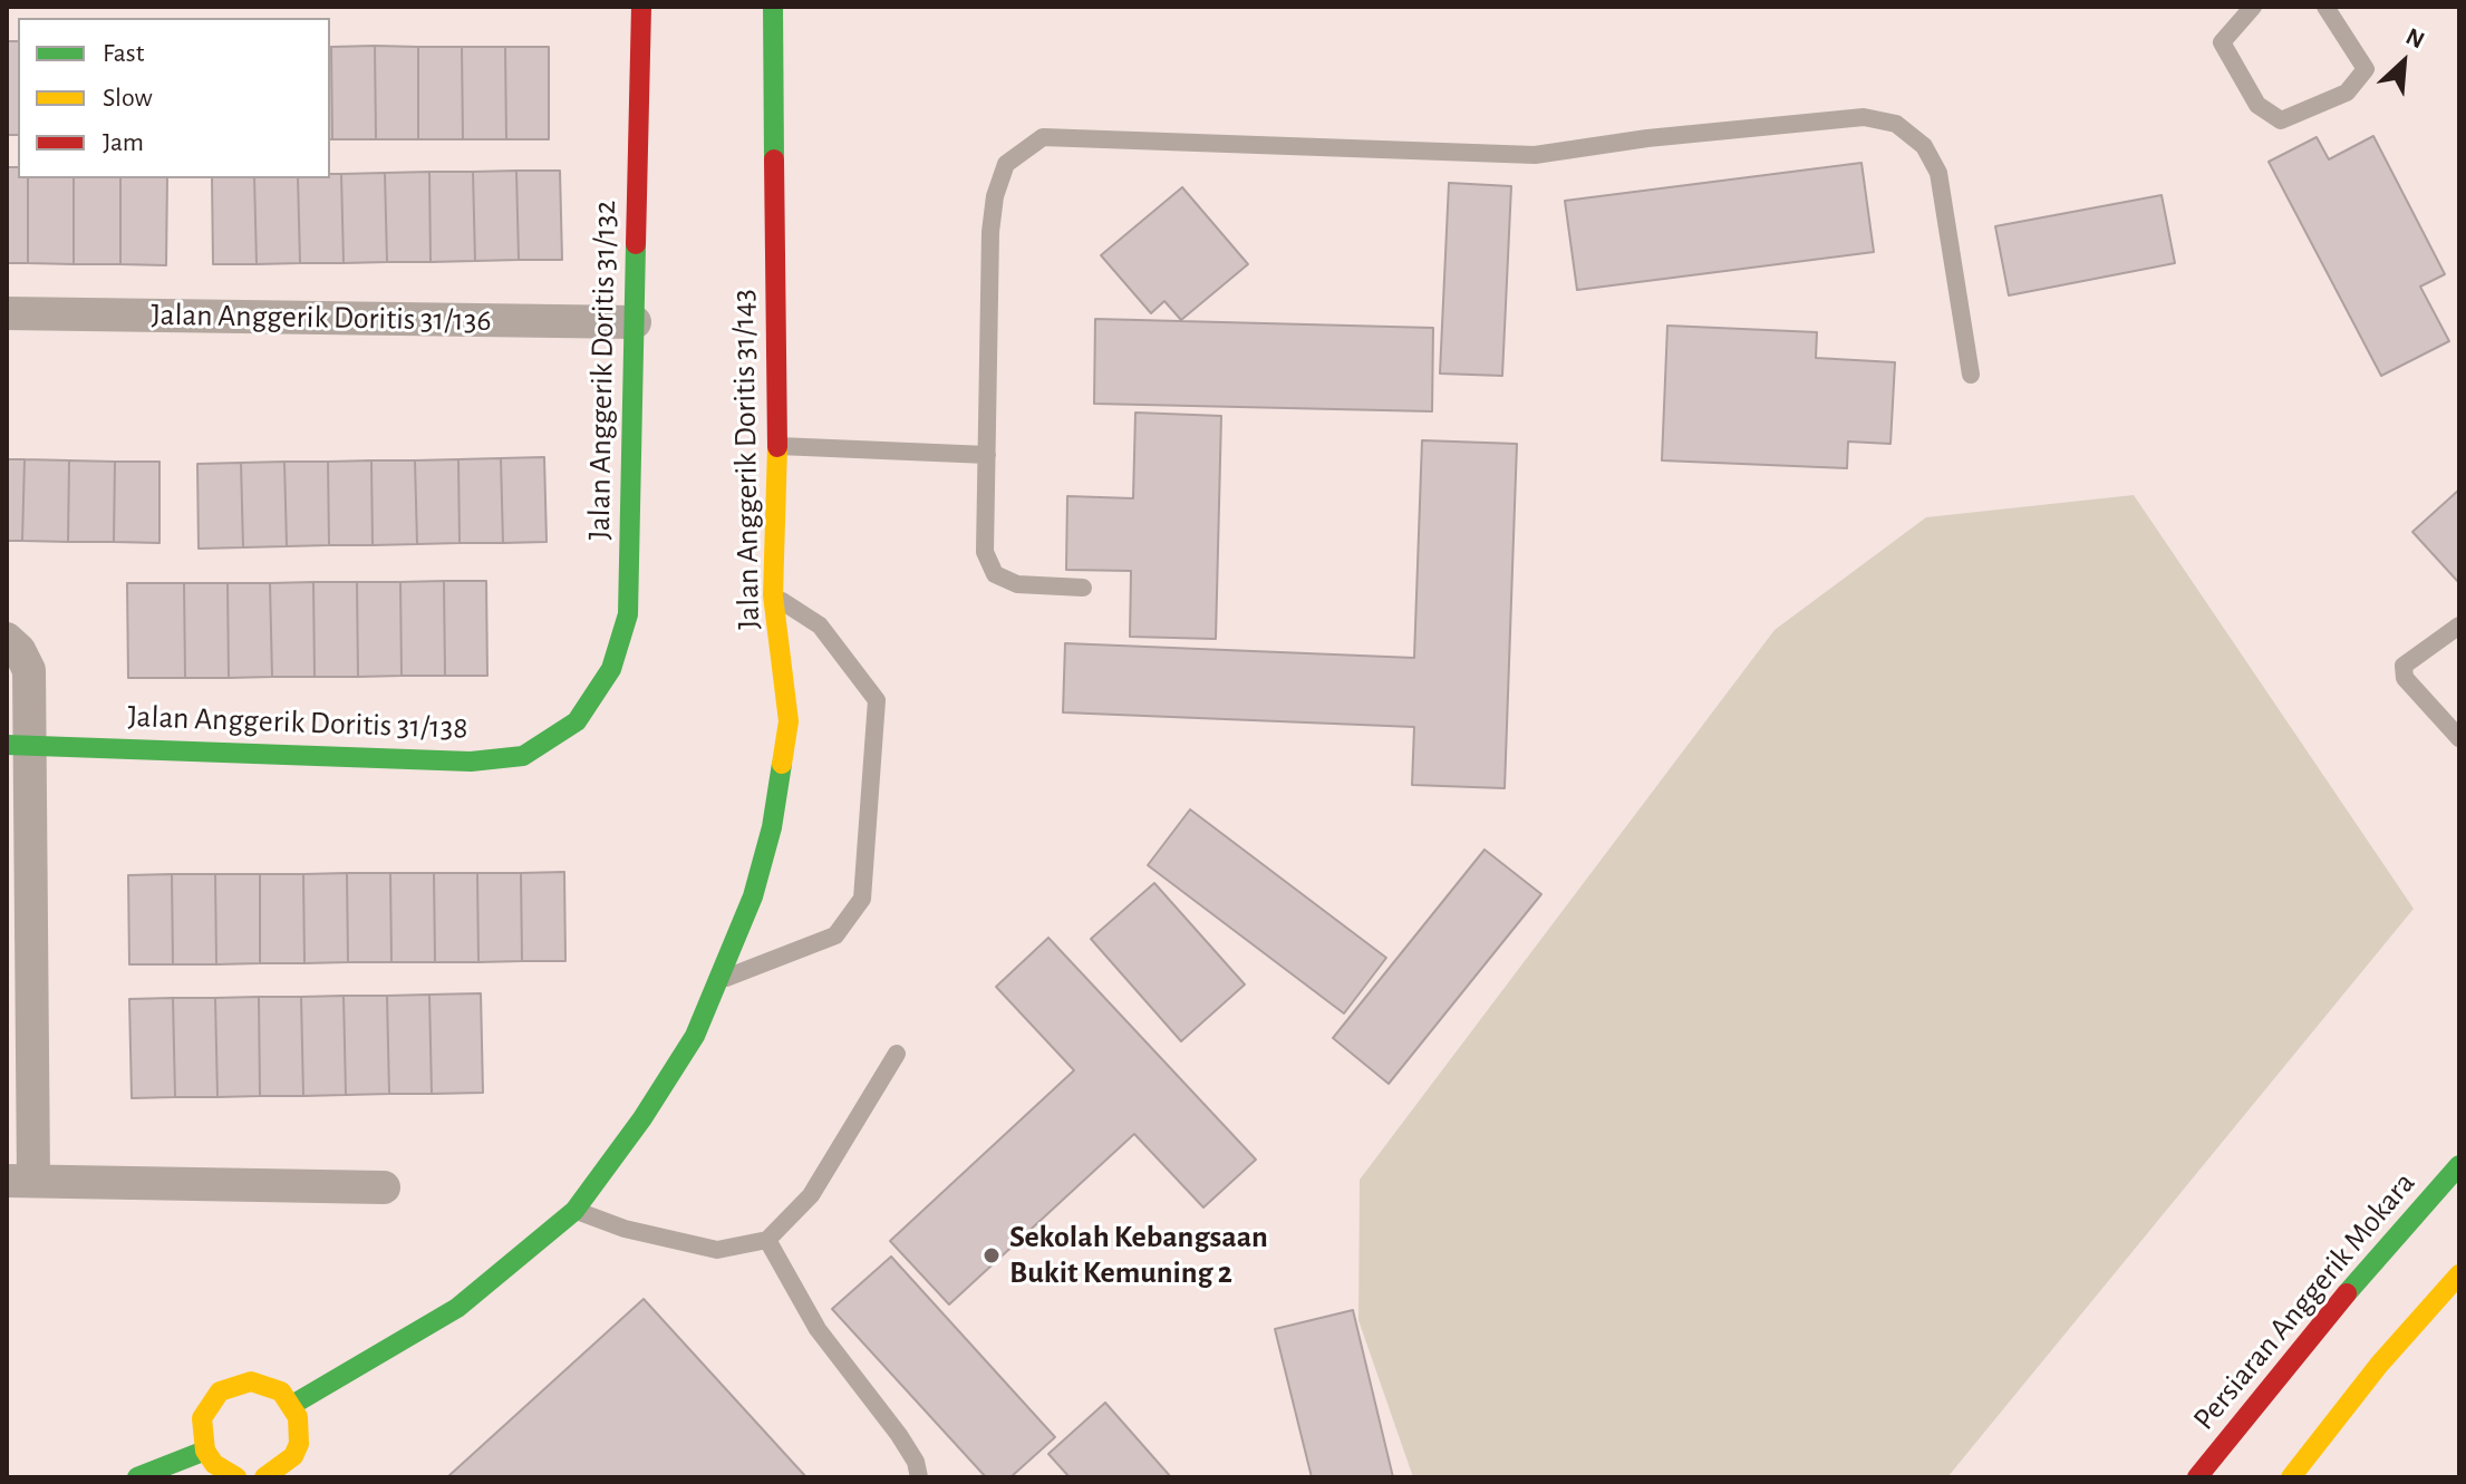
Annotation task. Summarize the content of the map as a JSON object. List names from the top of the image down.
{
  "streets": {
    "street": [
      "Jalan Anggerik Doritis 31/136",
      "Jalan Anggerik Doritis 31/132",
      "Jalan Anggerik Doritis 31/143",
      "Jalan Anggerik Doritis 31/138",
      "Persiaran Anggerik Mokara"
    ]
  },
  "crossings": [
    ["Jalan Anggerik Doritis 31/136", "Jalan Anggerik Doritis 31/132"],
    ["Jalan Anggerik Doritis 31/132", "Jalan Anggerik Doritis 31/138"]
  ],
  "places": ["Sekolah Kebangsaan Bukit Kemuning 2"],
  "legend": ["Fast", "Slow", "Jam"],
  "north": "top right"
}
